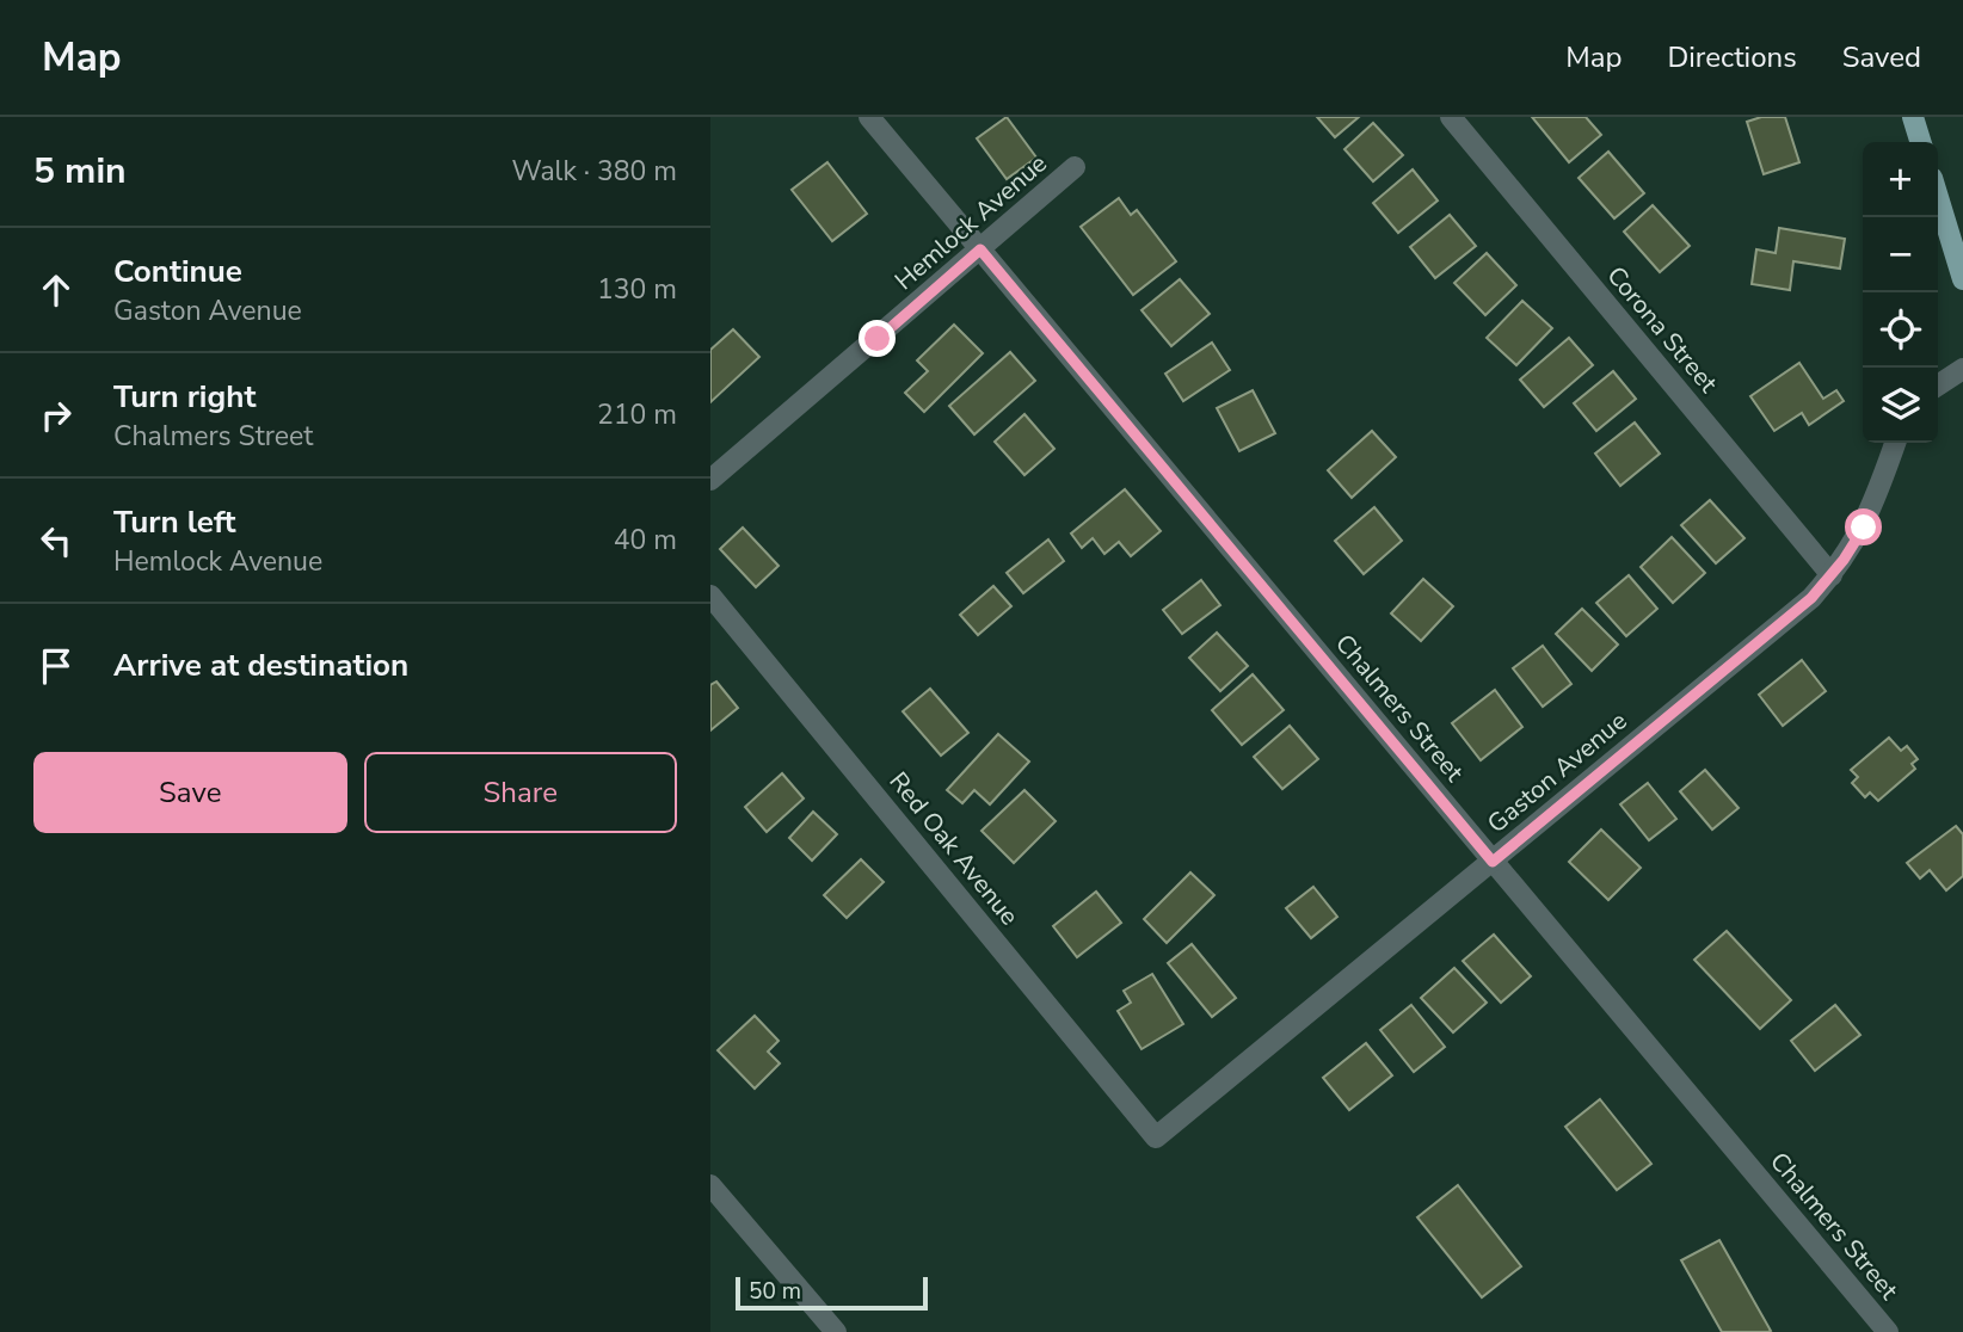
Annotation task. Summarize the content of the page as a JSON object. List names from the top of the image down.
{
  "streets": {
    "street": [
      "Hemlock Avenue",
      "Corona Street",
      "Chalmers Street",
      "Gaston Avenue",
      "Red Oak Avenue"
    ]
  },
  "crossings": [
    ["Hemlock Avenue", "Chalmers Street"],
    ["Corona Street", "Gaston Avenue"],
    ["Chalmers Street", "Gaston Avenue"],
    ["Gaston Avenue", "Red Oak Avenue"]
  ],
  "scale_bar": "50 m",
  "page": {
    "header": "Map",
    "nav": ["Map", "Directions", "Saved"],
    "heading": ["5 min", "Walk · 380 m"],
    "map_buttons": ["+", "−"],
    "list": [
      ["Continue", "Gaston Avenue", "130 m"],
      ["Turn right", "Chalmers Street", "210 m"],
      ["Turn left", "Hemlock Avenue", "40 m"],
      "Arrive at destination"
    ],
    "buttons": ["Save", "Share"],
    "scale": "50 m"
  }
}
